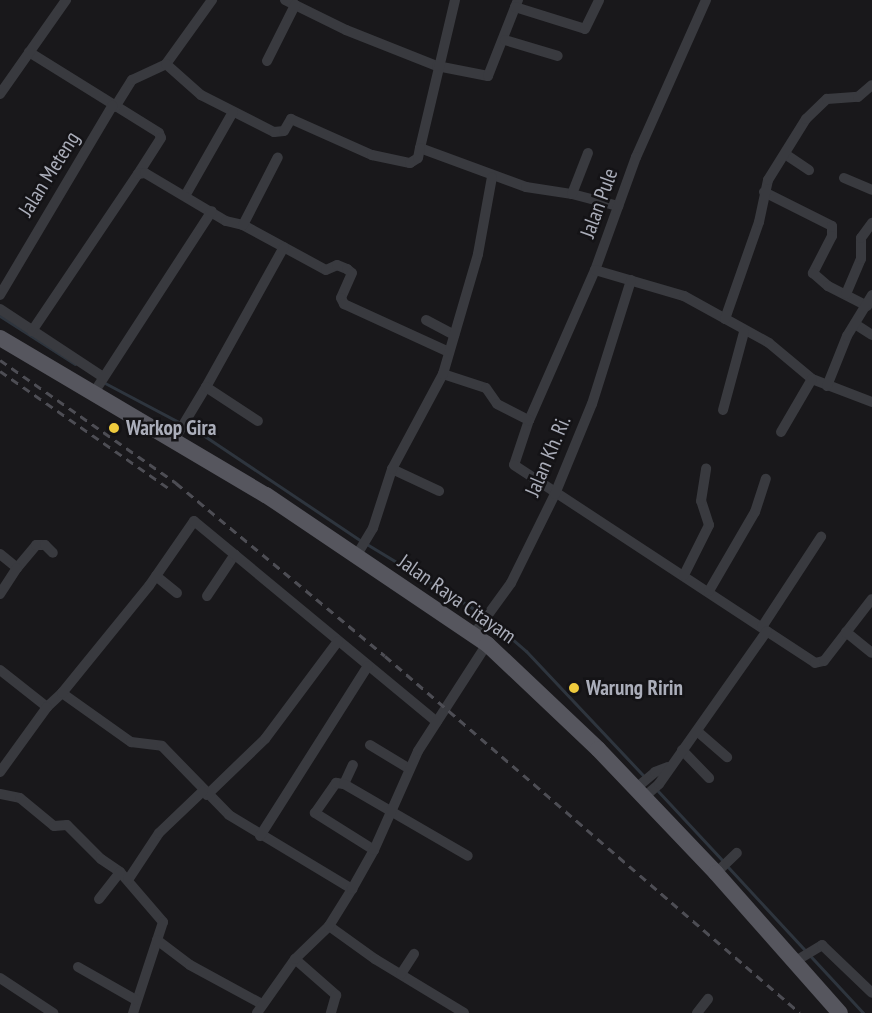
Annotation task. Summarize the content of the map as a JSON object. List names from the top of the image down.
{
  "streets": {
    "main road": ["Jalan Raya Citayam"],
    "street": ["Jalan Meteng", "Jalan Pule", "Jalan Kh. Ri."]
  },
  "crossings": [
    ["Jalan Pule", "Jalan Kh. Ri."],
    ["Jalan Kh. Ri.", "Jalan Raya Citayam"]
  ],
  "places": ["Warkop Gira", "Warung Ririn"]
}
